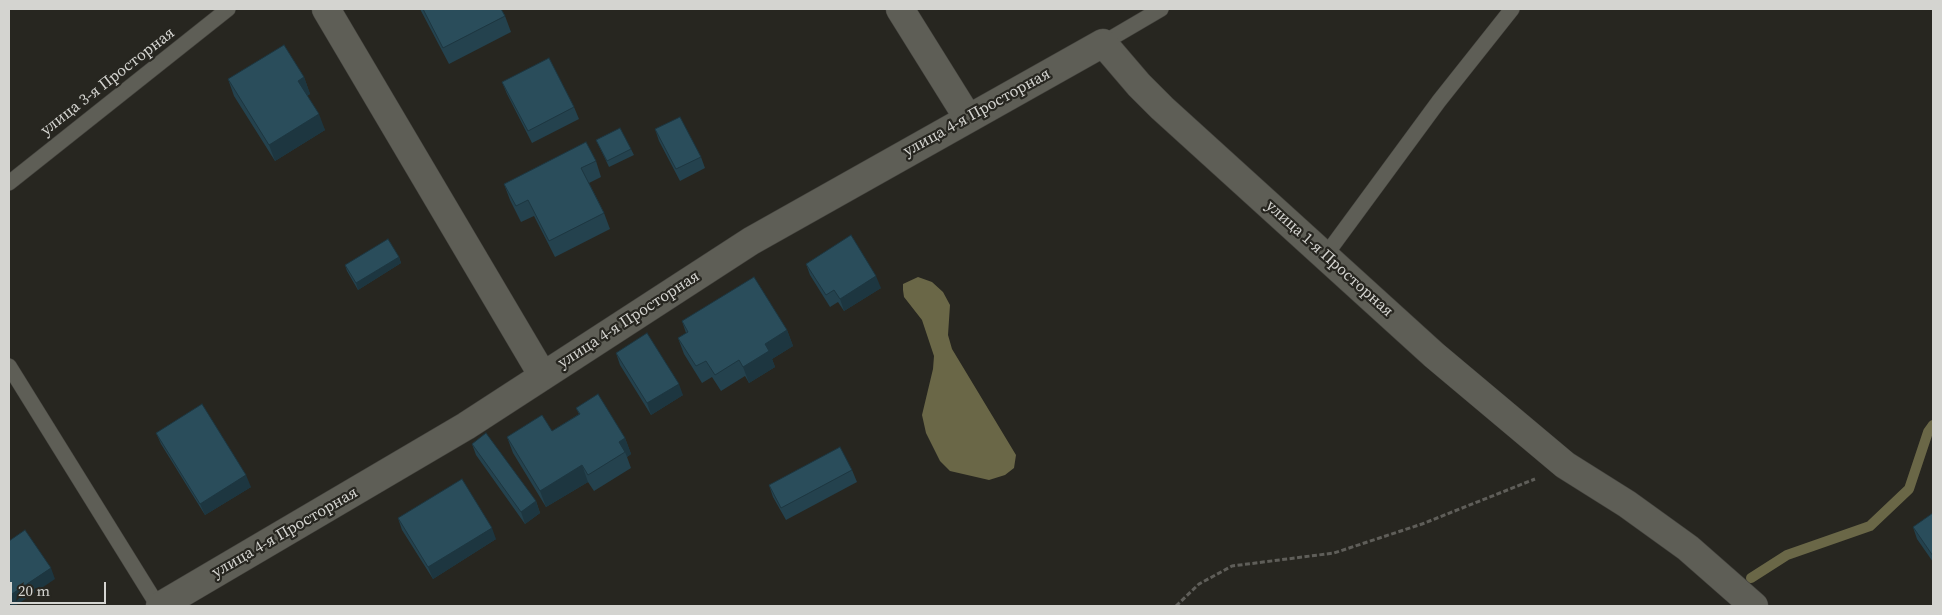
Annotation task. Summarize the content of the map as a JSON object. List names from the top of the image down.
{
  "streets": {
    "street": ["улица 4-я Просторная", "улица 1-я Просторная"],
    "lane": ["улица 3-я Просторная"]
  },
  "crossings": [
    ["улица 4-я Просторная", "улица 1-я Просторная"]
  ],
  "scale_bar": "20 m"
}
